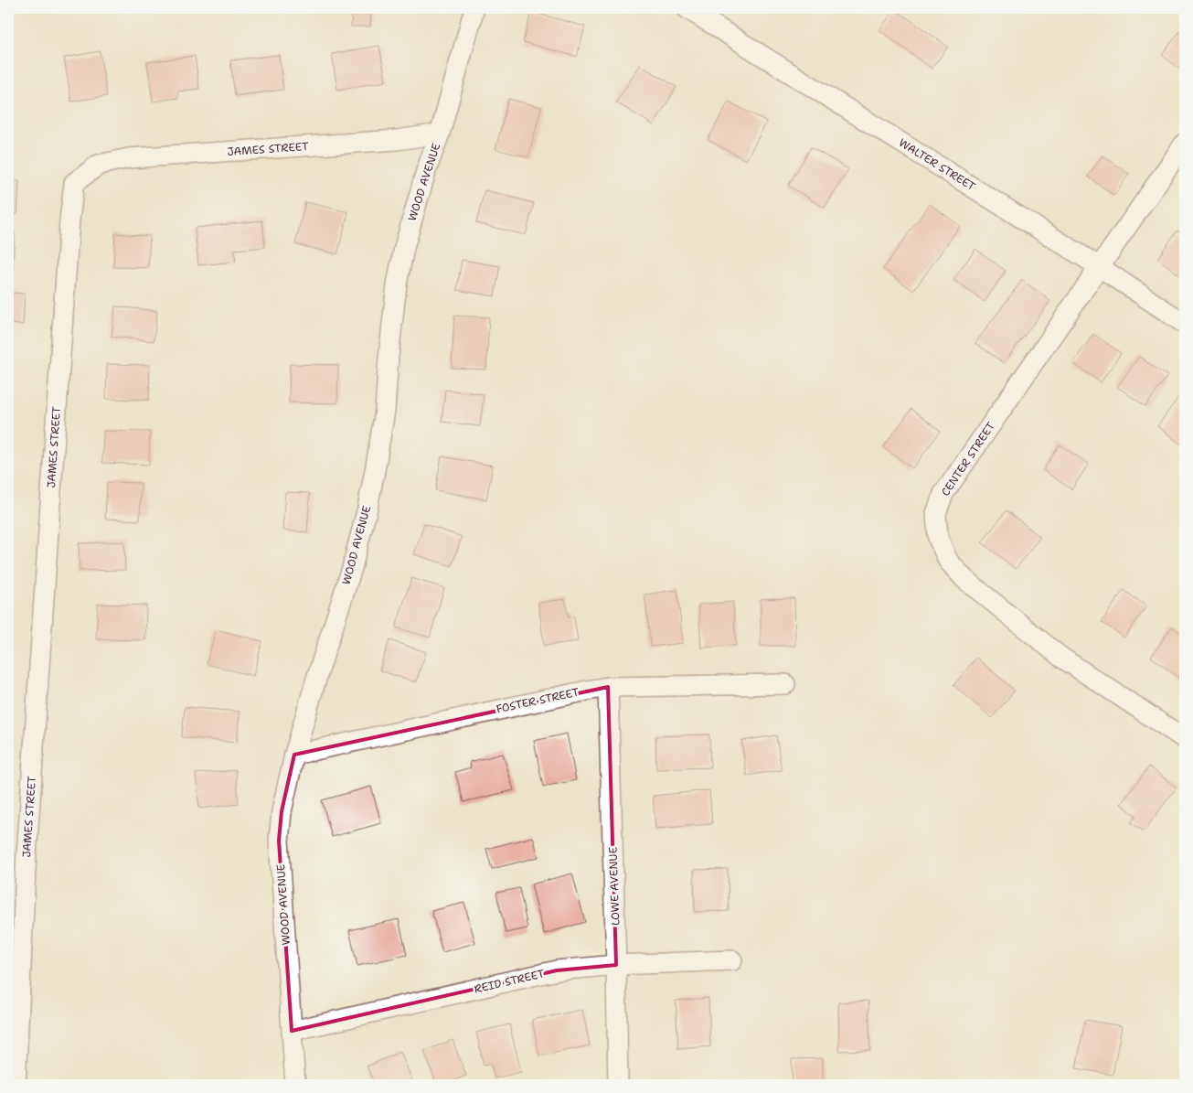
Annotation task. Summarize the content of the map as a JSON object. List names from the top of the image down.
{
  "streets": {
    "street": [
      "JAMES STREET",
      "WALTER STREET",
      "WOOD AVENUE",
      "CENTER STREET",
      "FOSTER STREET",
      "LOWE AVENUE",
      "REID STREET"
    ]
  },
  "crossings": [
    ["JAMES STREET", "WOOD AVENUE"],
    ["WALTER STREET", "CENTER STREET"],
    ["WOOD AVENUE", "FOSTER STREET"],
    ["WOOD AVENUE", "REID STREET"],
    ["FOSTER STREET", "LOWE AVENUE"],
    ["LOWE AVENUE", "REID STREET"]
  ]
}
